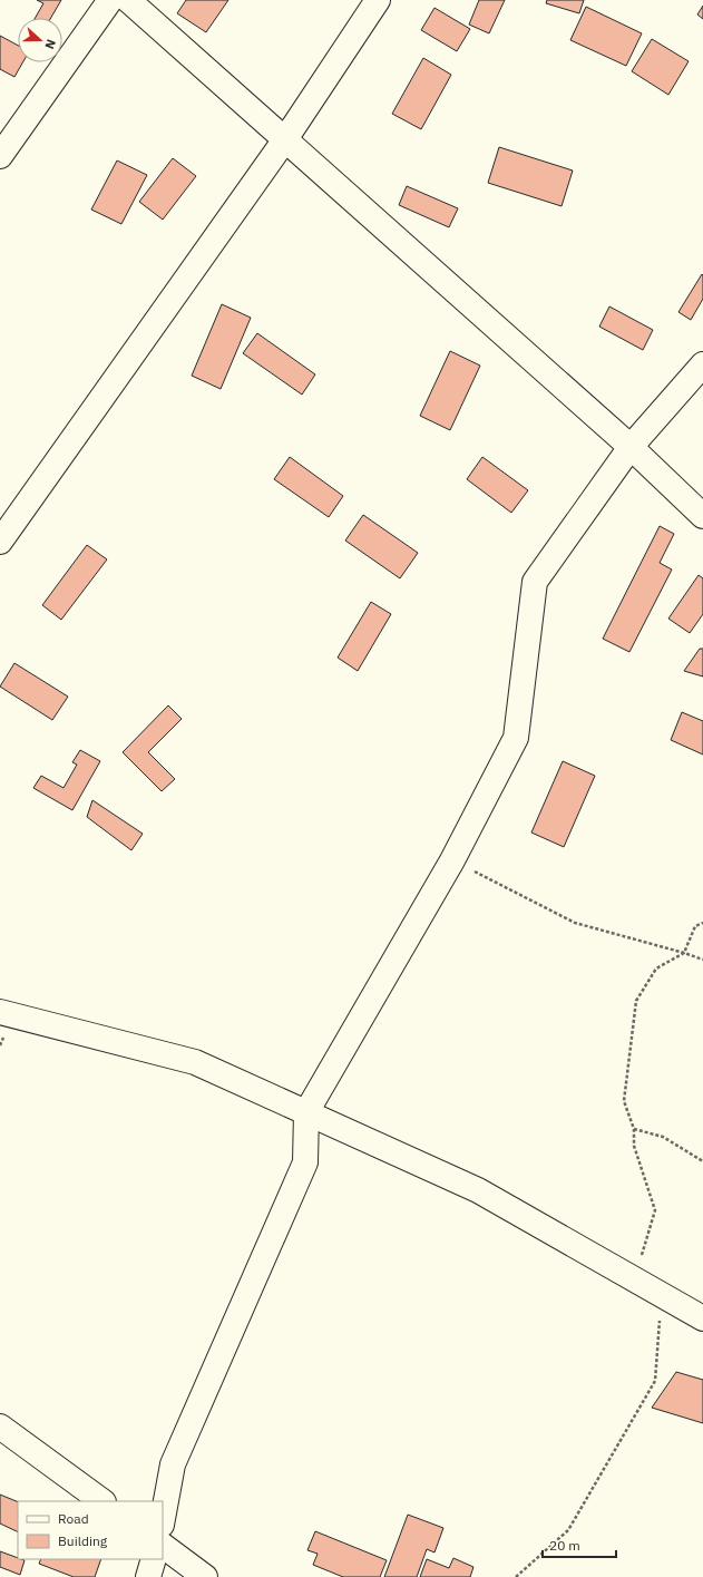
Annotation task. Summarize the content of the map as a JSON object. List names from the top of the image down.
{
  "legend": ["Road", "Building"],
  "scale_bar": "20 m",
  "north": "right"
}
